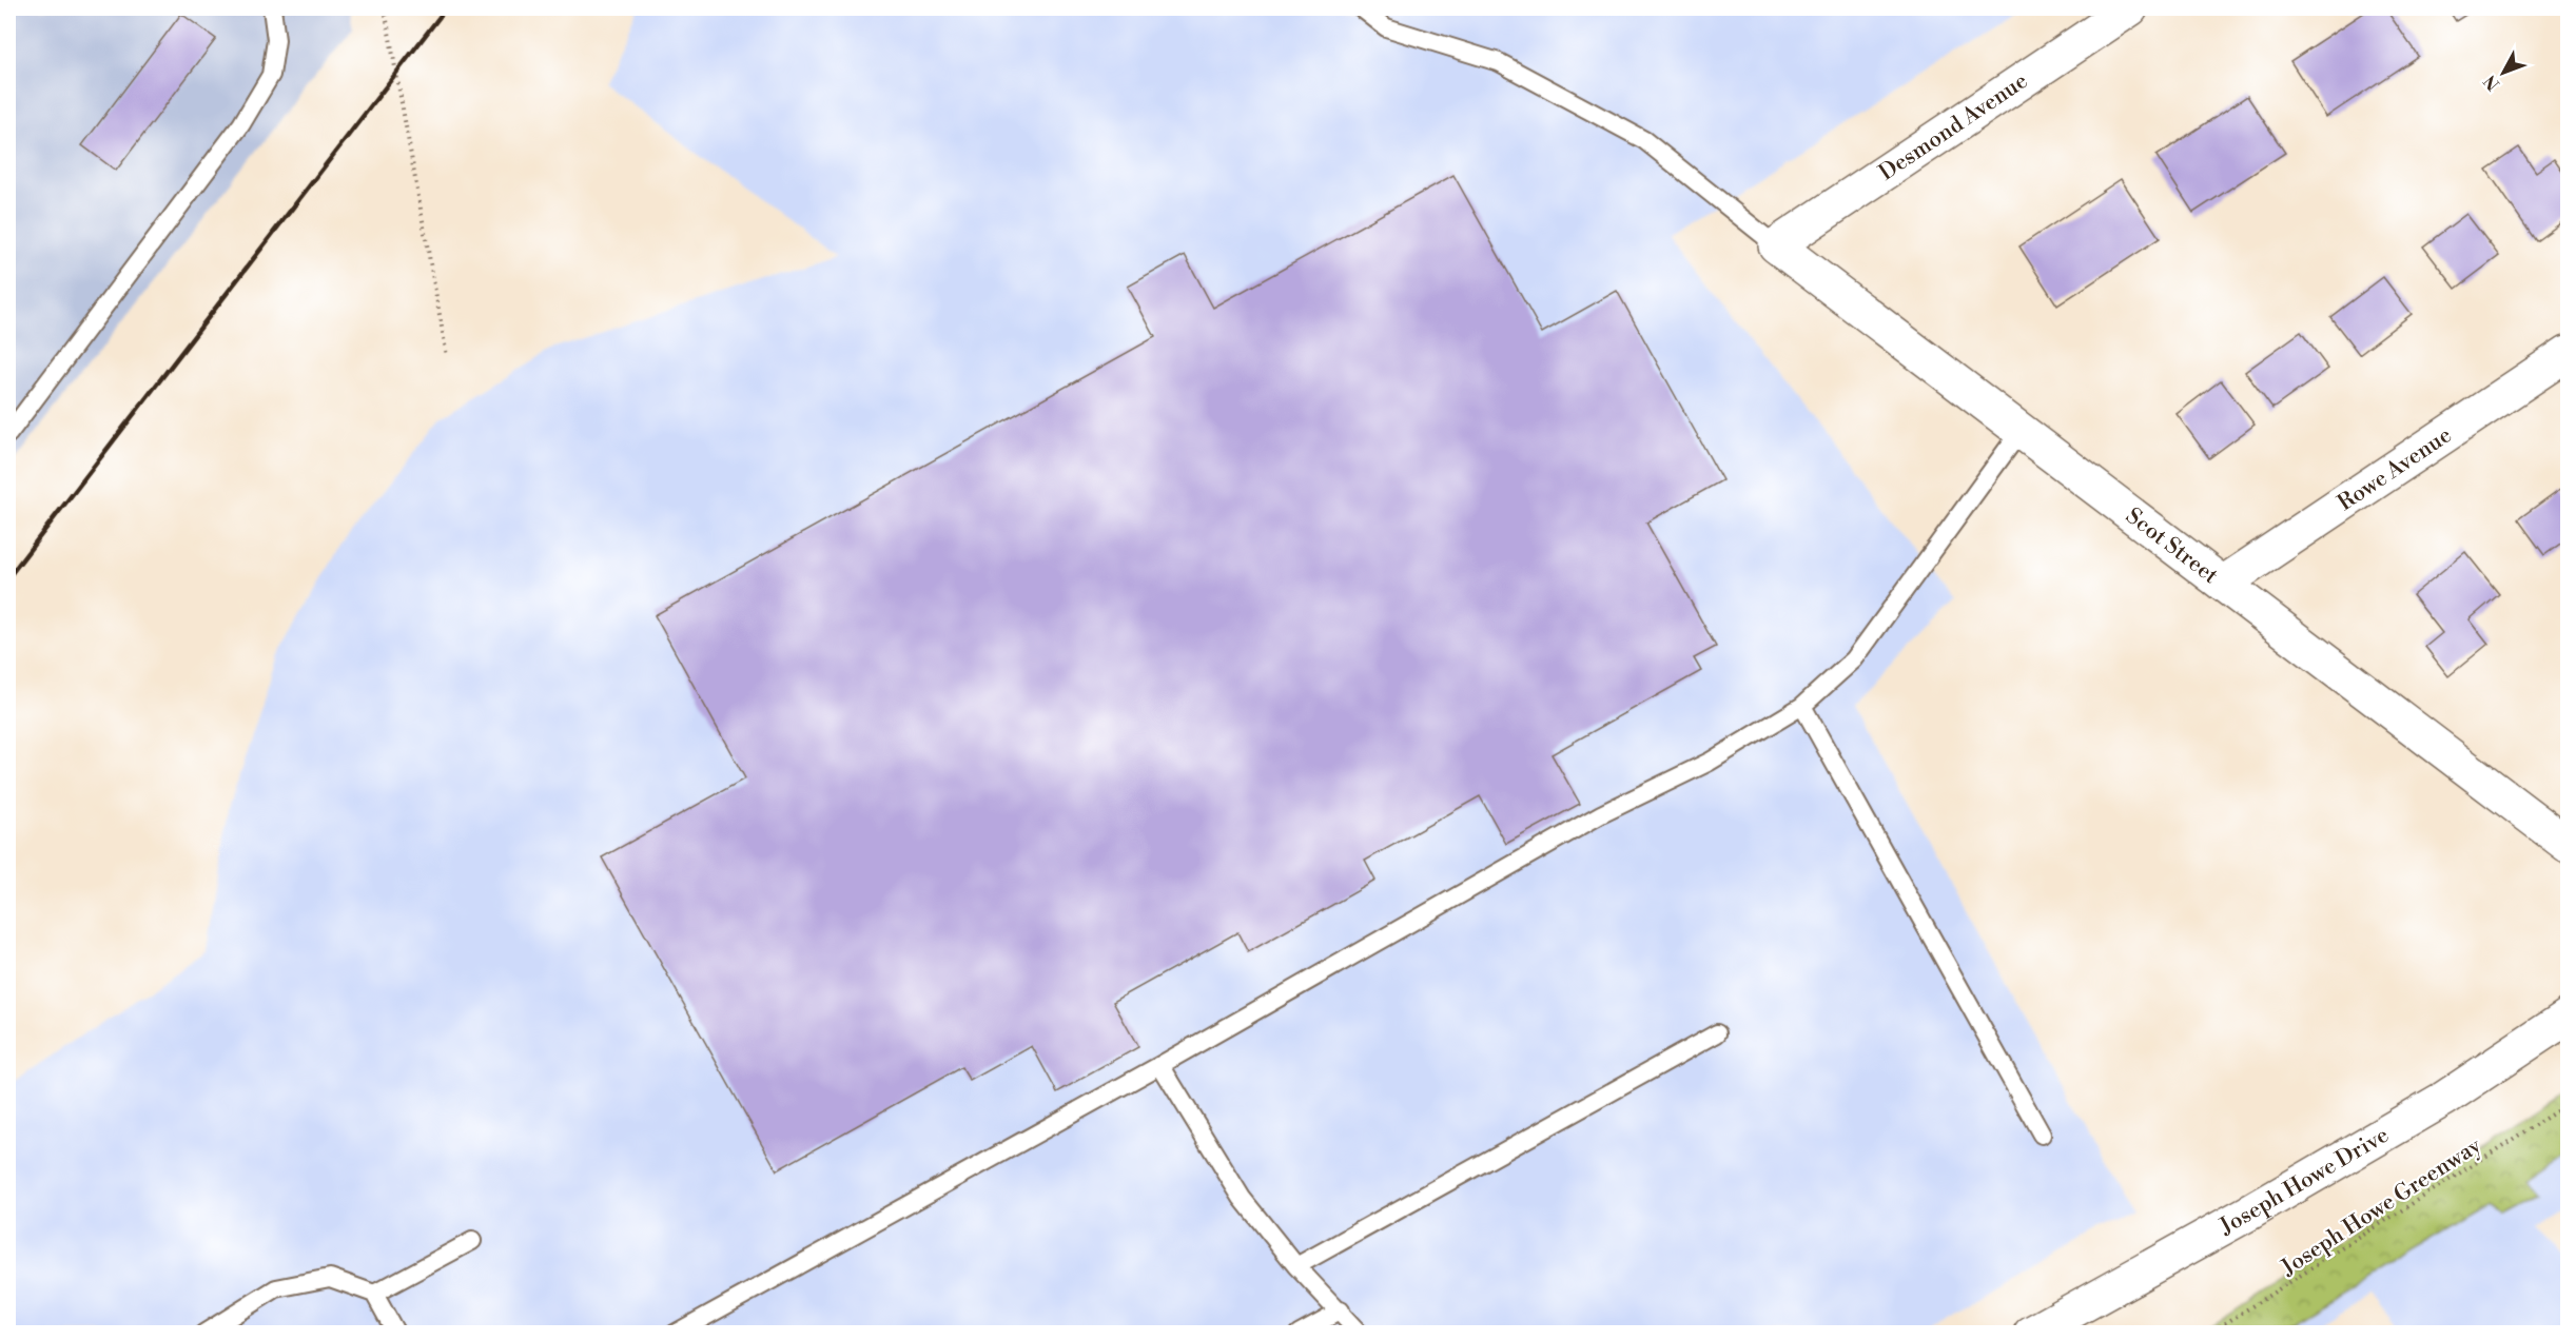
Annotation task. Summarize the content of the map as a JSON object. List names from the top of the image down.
{
  "streets": {
    "street": [
      "Desmond Avenue",
      "Rowe Avenue",
      "Scot Street",
      "Joseph Howe Drive"
    ],
    "path": ["Joseph Howe Greenway"]
  },
  "crossings": [
    ["Desmond Avenue", "Scot Street"],
    ["Rowe Avenue", "Scot Street"]
  ],
  "north": "bottom left"
}
